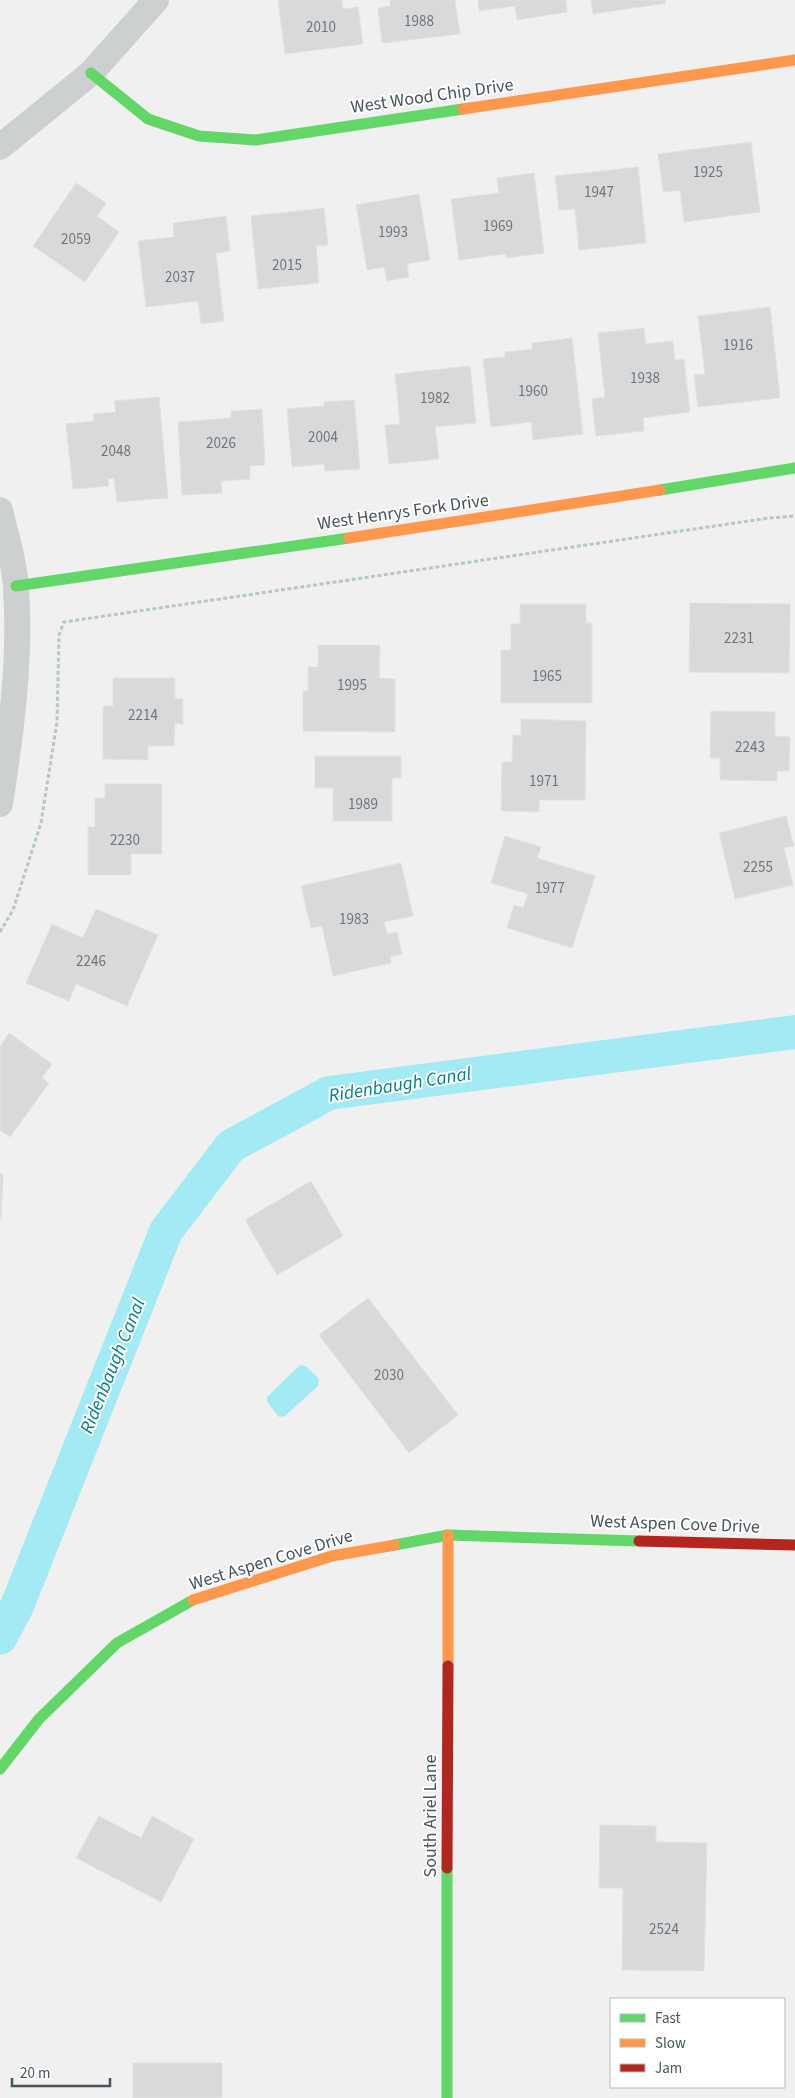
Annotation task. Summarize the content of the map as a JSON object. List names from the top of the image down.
{
  "streets": {
    "street": [
      "West Wood Chip Drive",
      "West Henrys Fork Drive",
      "West Aspen Cove Drive",
      "South Ariel Lane"
    ]
  },
  "crossings": [
    ["West Aspen Cove Drive", "South Ariel Lane"]
  ],
  "water": ["Ridenbaugh Canal"],
  "house_numbers": [
    "1988",
    "2010",
    "1925",
    "1947",
    "1969",
    "1993",
    "2059",
    "2015",
    "2037",
    "1916",
    "1938",
    "1960",
    "1982",
    "2004",
    "2026",
    "2048",
    "2231",
    "1965",
    "1995",
    "2214",
    "2243",
    "1971",
    "1989",
    "2230",
    "2255",
    "1977",
    "1983",
    "2246",
    "2030",
    "2524"
  ],
  "legend": ["Fast", "Slow", "Jam"],
  "scale_bar": "20 m"
}
